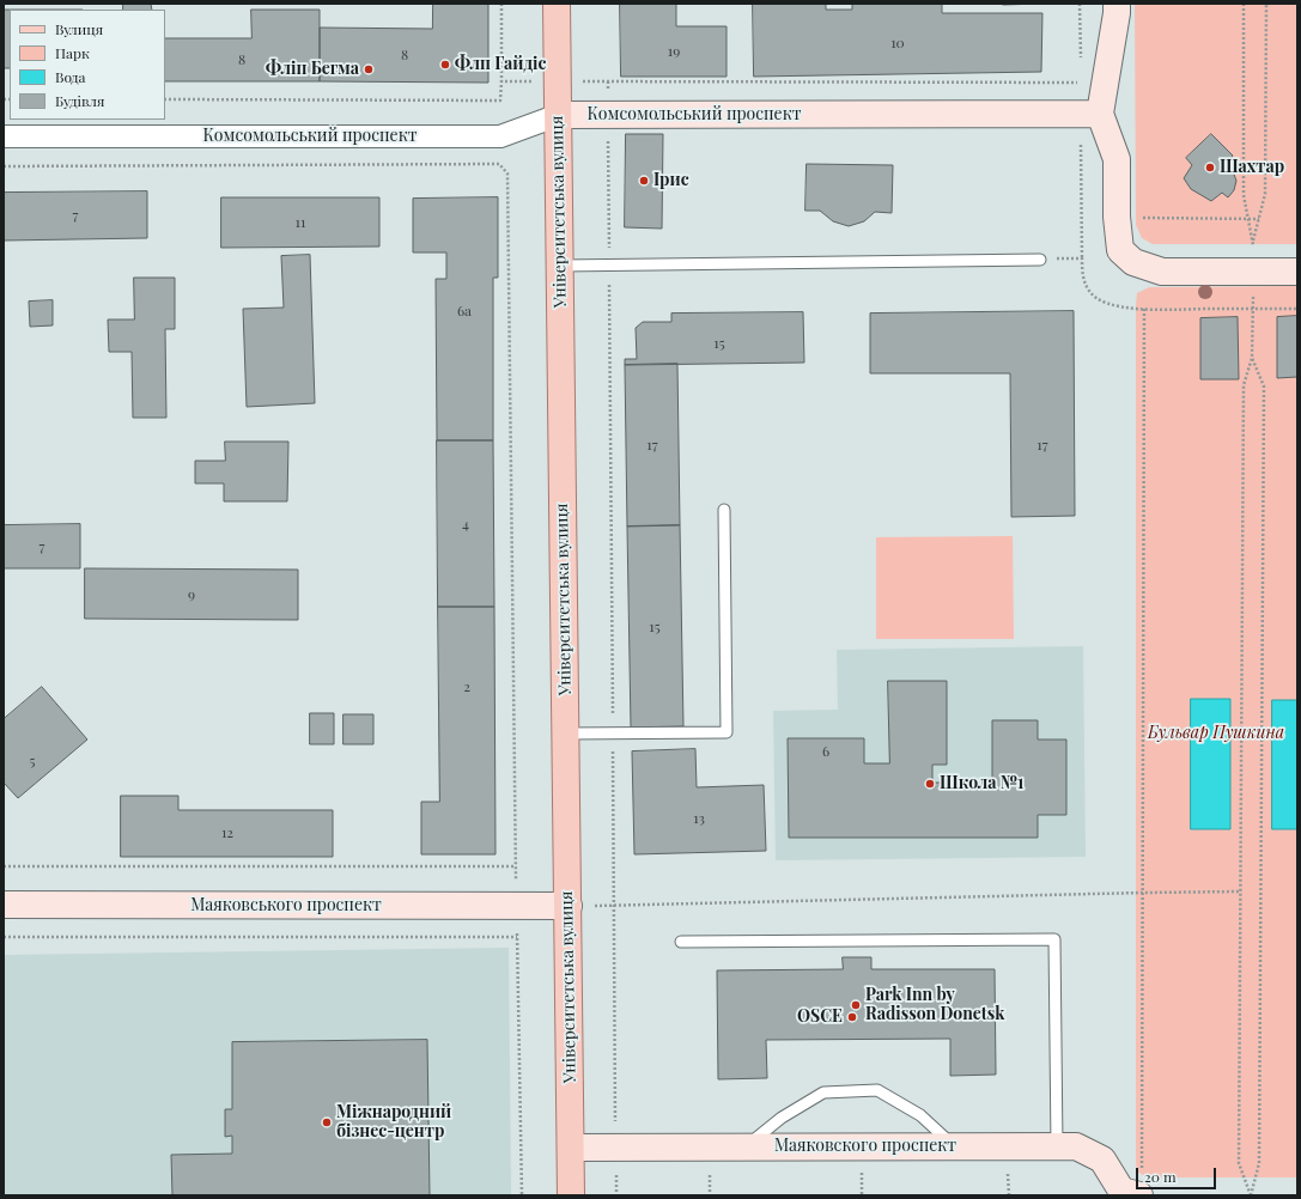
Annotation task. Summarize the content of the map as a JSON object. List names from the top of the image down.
{
  "streets": {
    "main road": ["Університетська вулиця"],
    "street": ["Комсомольський проспект", "Маяковського проспект", "Маяковского проспект"]
  },
  "crossings": [
    ["Комсомольський проспект", "Університетська вулиця"],
    ["Університетська вулиця", "Маяковського проспект"],
    ["Університетська вулиця", "Маяковского проспект"]
  ],
  "parks": ["Бульвар Пушкина"],
  "places": [
    "Флп Гайдіс",
    "Фліп Бегма",
    "Шахтар",
    "Ірис",
    "Школа №1",
    "Park Inn by Radisson Donetsk",
    "OSCE",
    "Міжнародний бізнес-центр"
  ],
  "house_numbers": [
    "10",
    "19",
    "8",
    "8",
    "7",
    "11",
    "6а",
    "15",
    "17",
    "17",
    "4",
    "7",
    "9",
    "15",
    "2",
    "6",
    "5",
    "13",
    "12"
  ],
  "legend": [
    "Вулиця",
    "Парк",
    "Вода",
    "Будівля"
  ],
  "scale_bar": "20 m"
}
